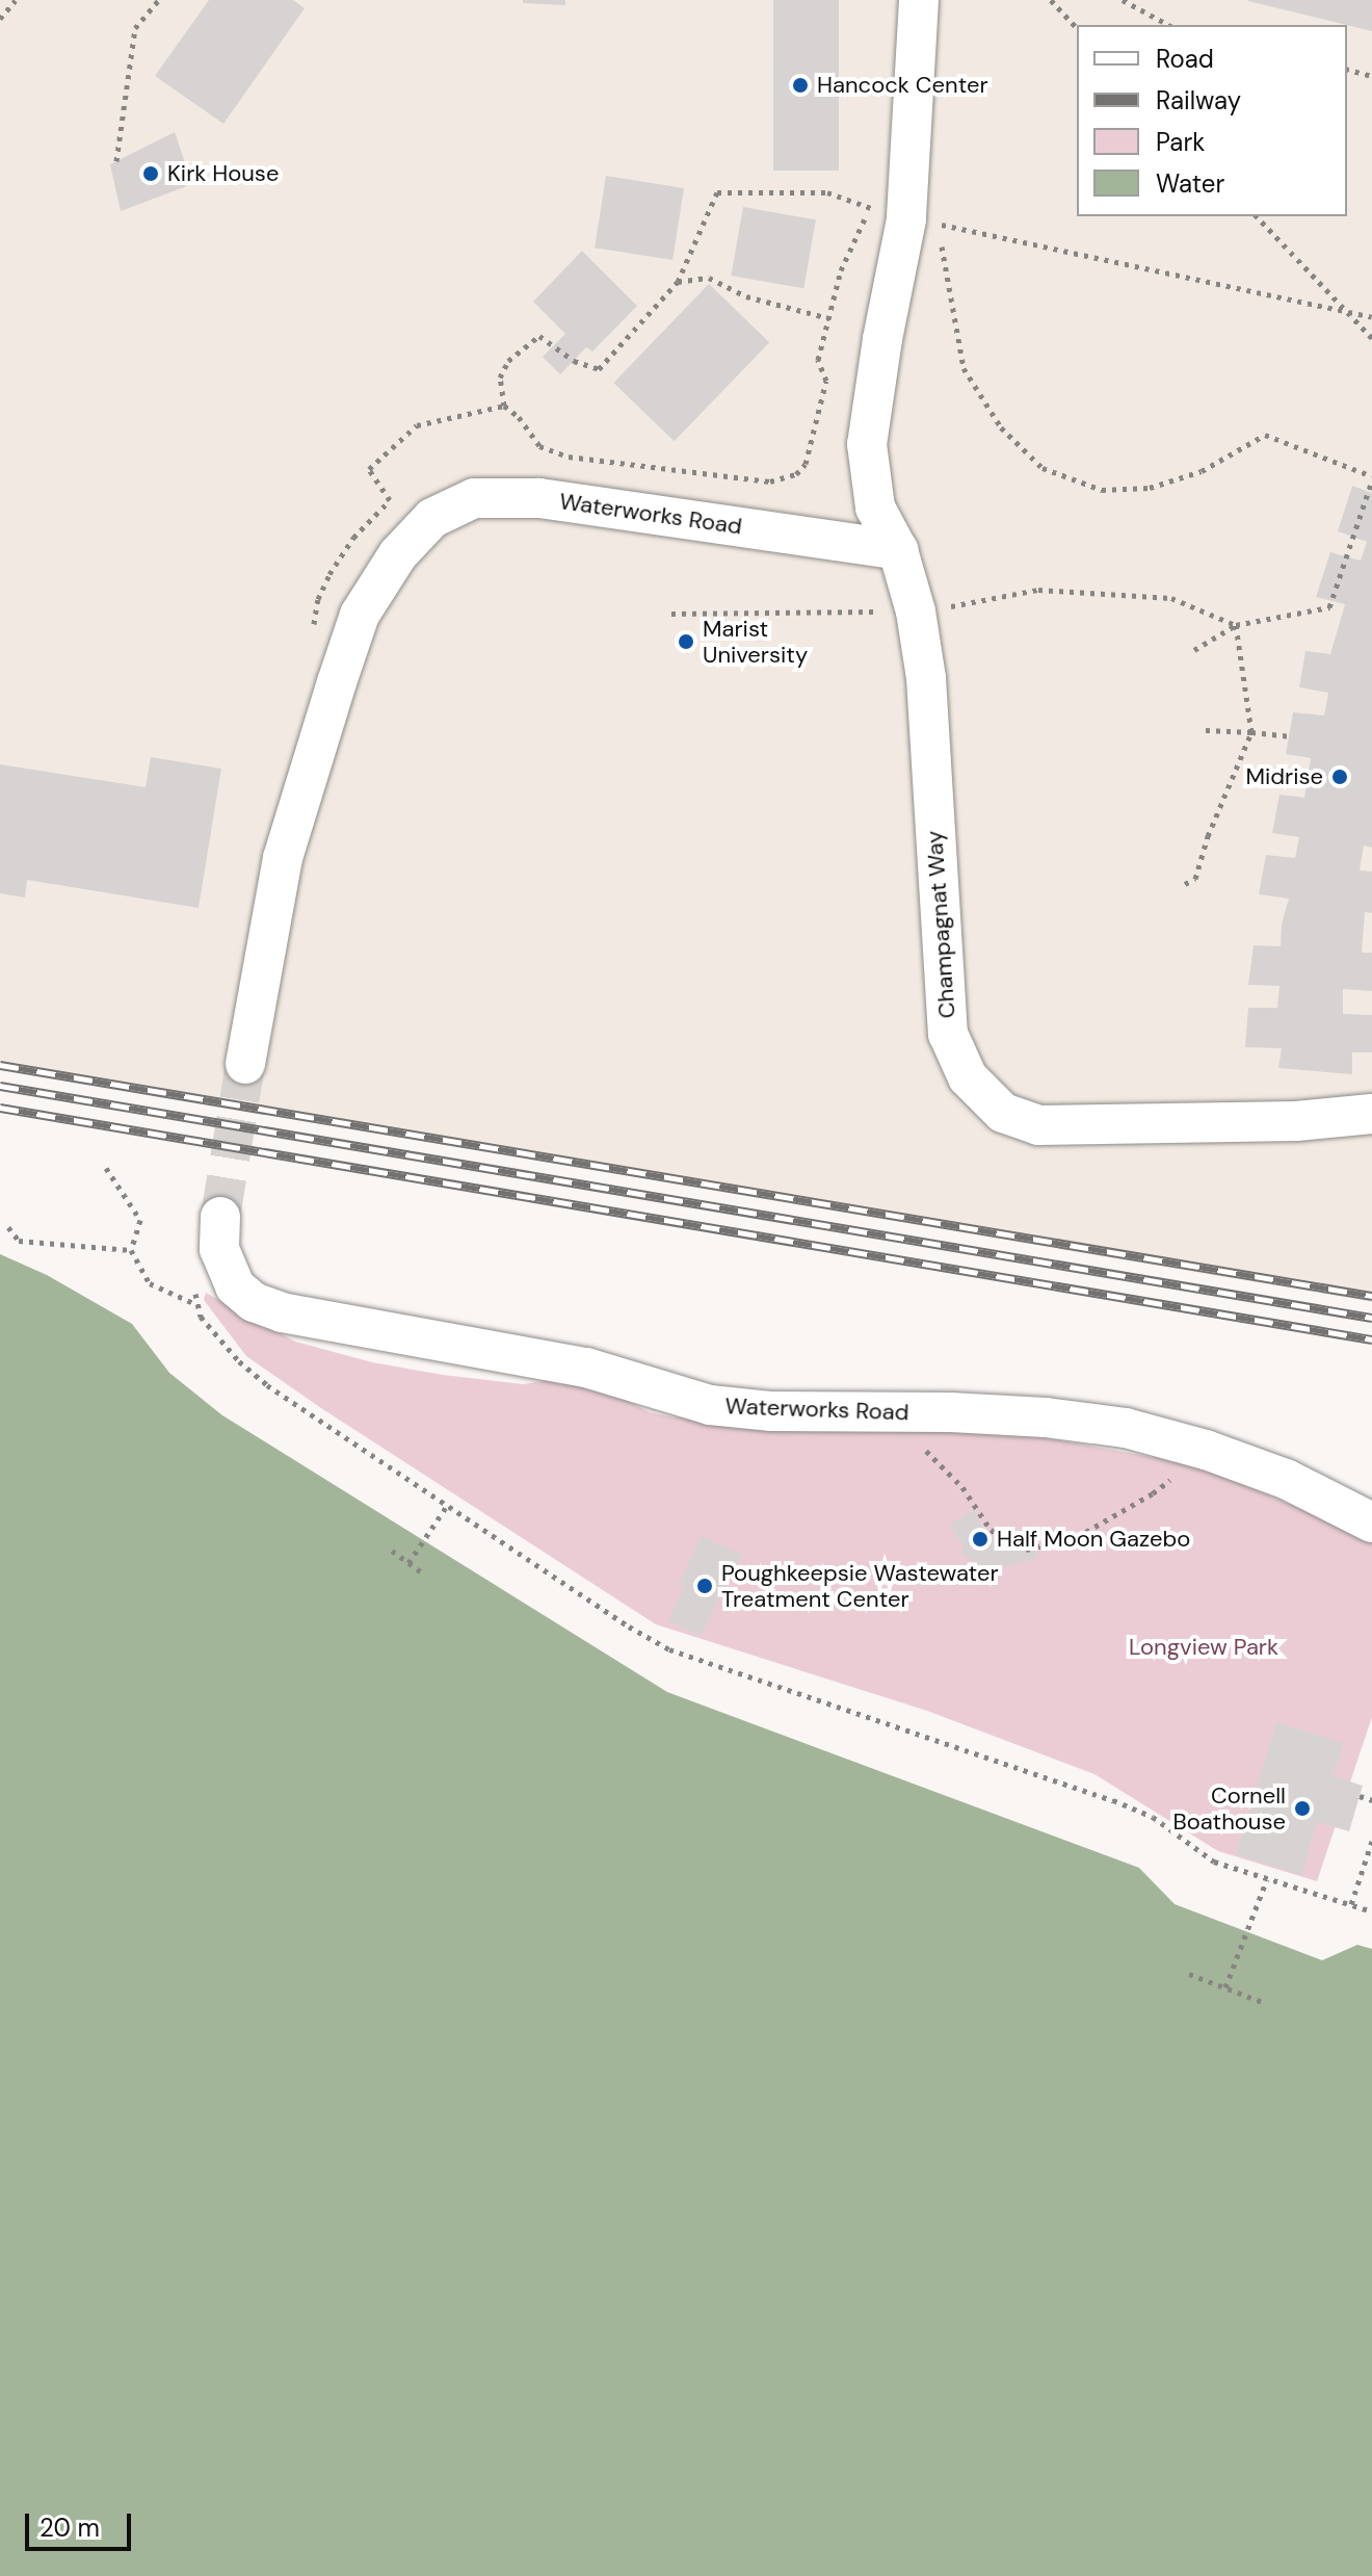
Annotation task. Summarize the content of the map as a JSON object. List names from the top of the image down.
{
  "streets": {
    "lane": ["Waterworks Road", "Champagnat Way"]
  },
  "crossings": [
    ["Waterworks Road", "Champagnat Way"]
  ],
  "parks": ["Longview Park"],
  "places": [
    "Hancock Center",
    "Kirk House",
    "Marist University",
    "Midrise",
    "Half Moon Gazebo",
    "Poughkeepsie Wastewater Treatment Center",
    "Cornell Boathouse"
  ],
  "legend": [
    "Road",
    "Railway",
    "Park",
    "Water"
  ],
  "scale_bar": "20 m"
}
